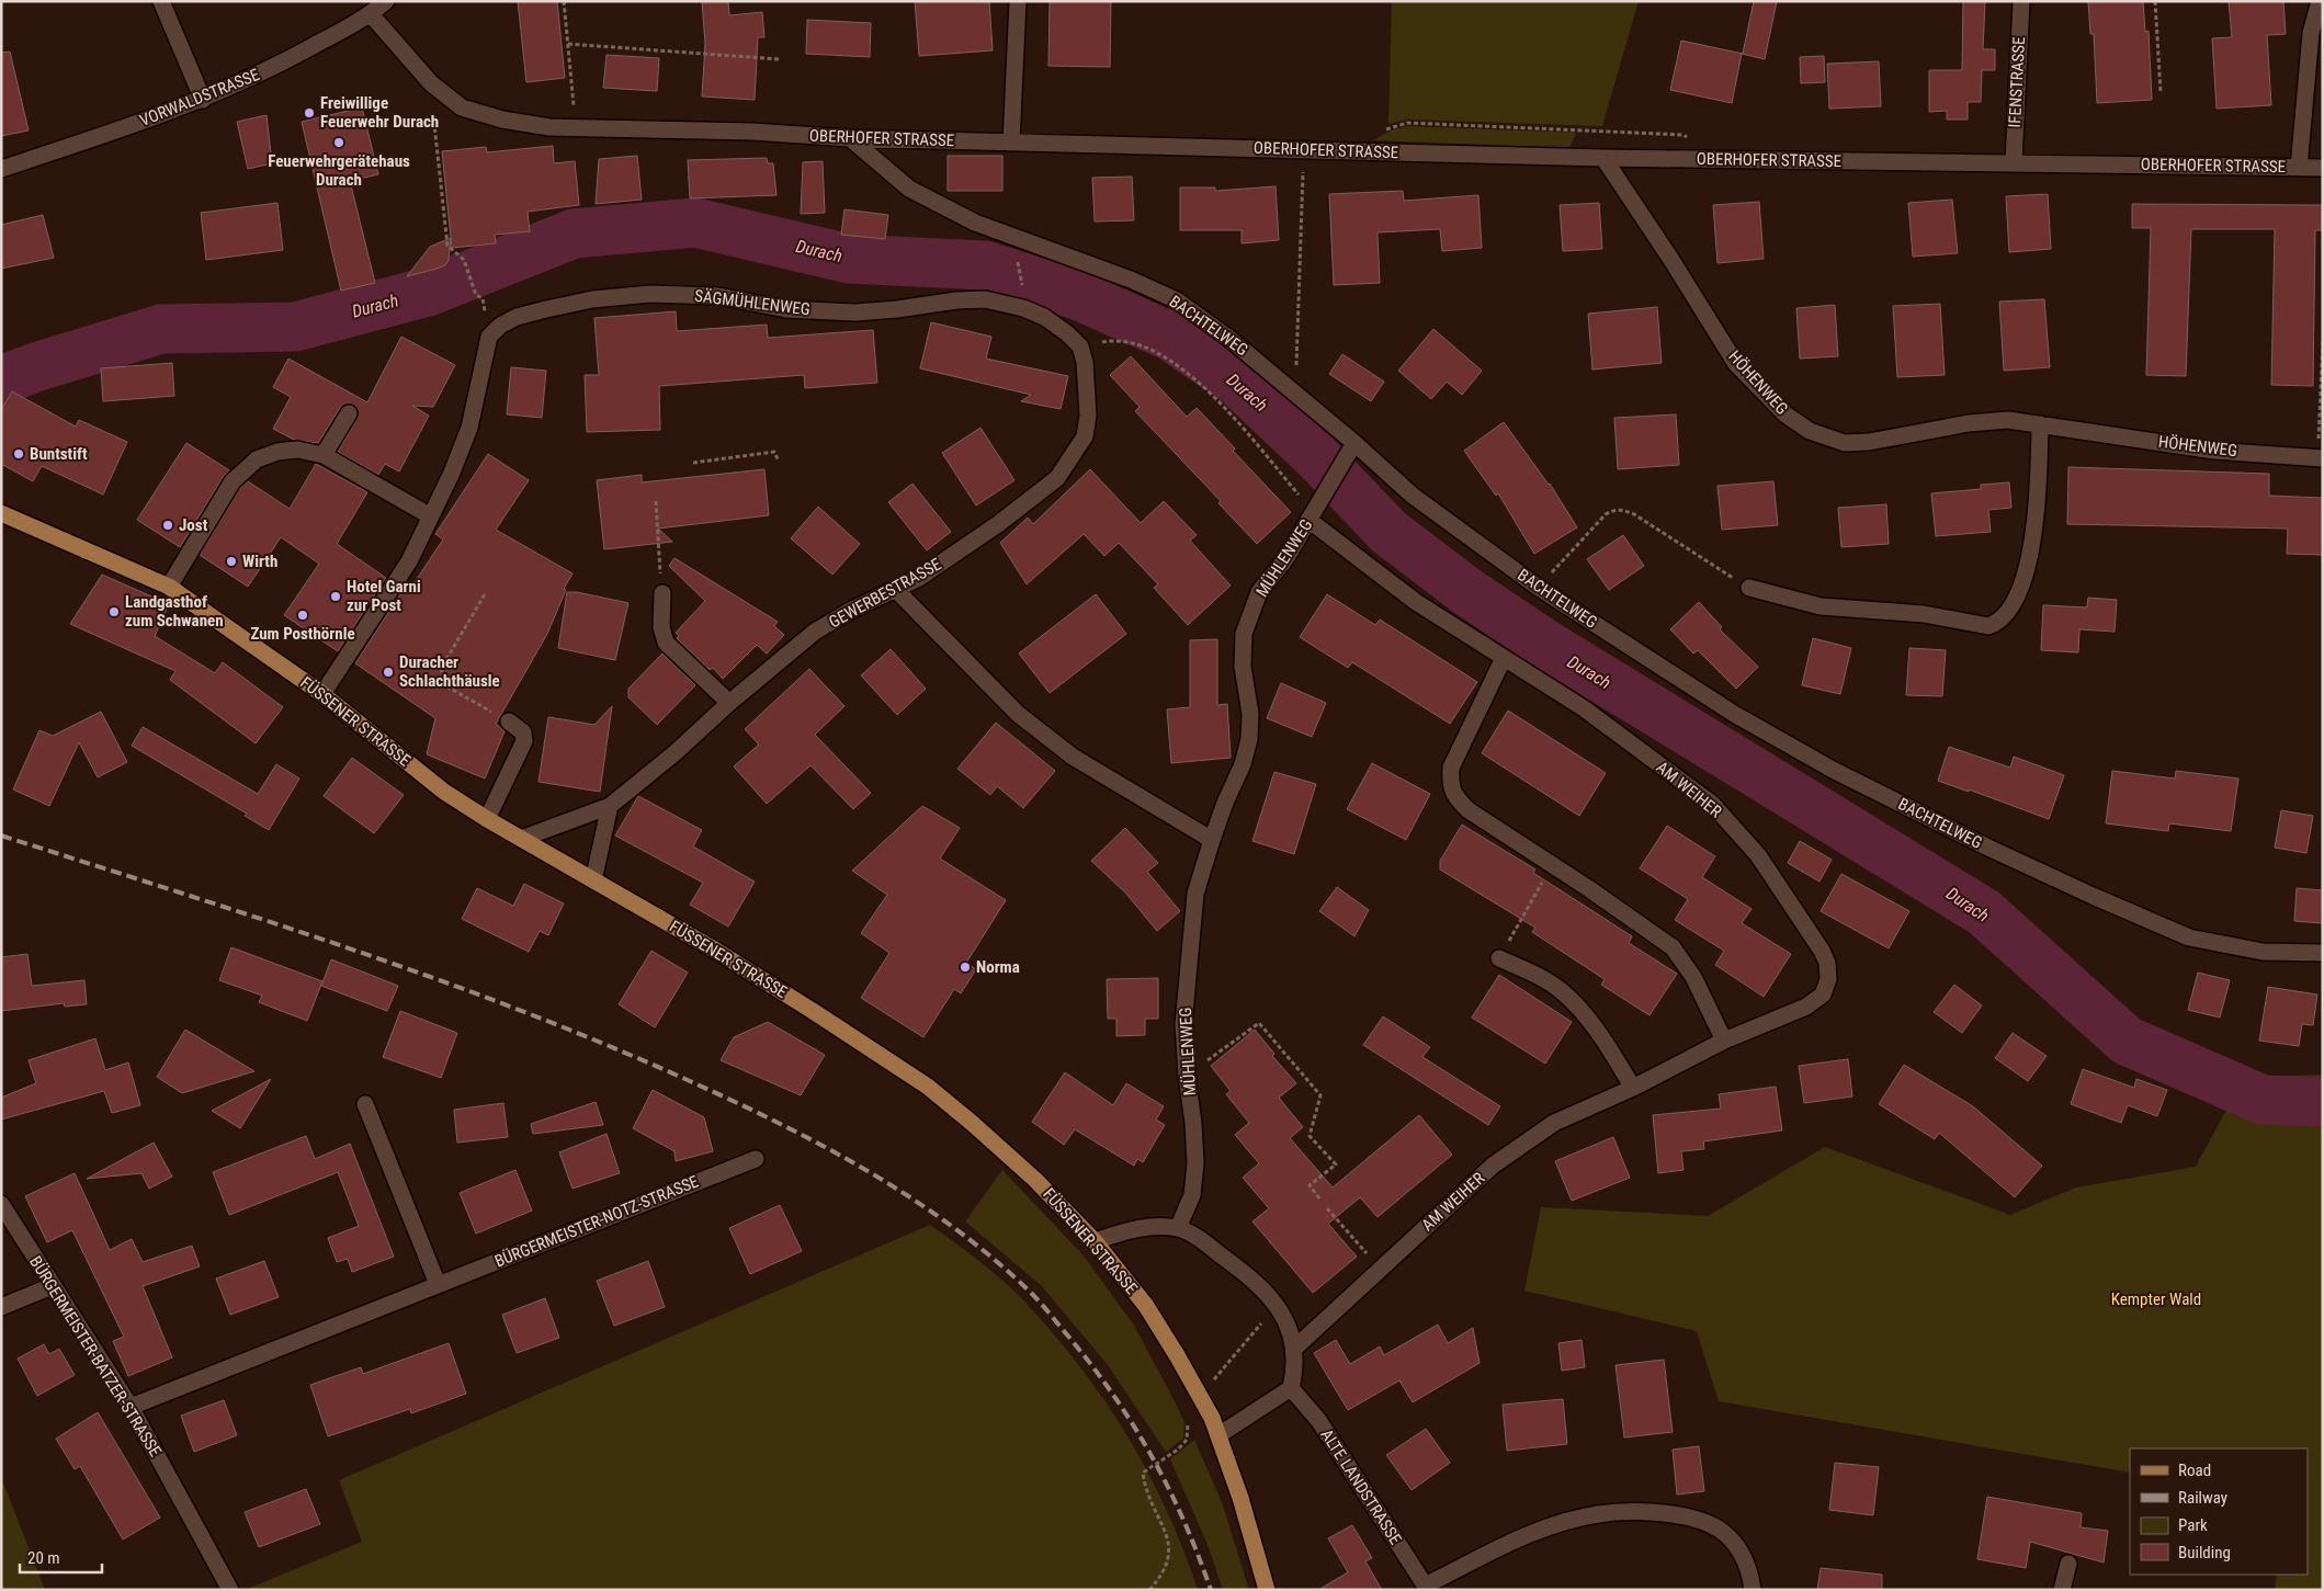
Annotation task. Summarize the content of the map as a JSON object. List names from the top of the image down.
{
  "streets": {
    "main road": ["FÜSSENER STRASSE"],
    "street": [
      "IFENSTRASSE",
      "VORWALDSTRASSE",
      "OBERHOFER STRASSE",
      "SÄGMÜHLENWEG",
      "BACHTELWEG",
      "HÖHENWEG",
      "MÜHLENWEG",
      "GEWERBESTRASSE",
      "AM WEIHER",
      "BÜRGERMEISTER-NOTZ-STRASSE",
      "BÜRGERMEISTER-BATZER-STRASSE",
      "ALTE LANDSTRASSE"
    ]
  },
  "crossings": [
    ["IFENSTRASSE", "OBERHOFER STRASSE"],
    ["VORWALDSTRASSE", "OBERHOFER STRASSE"],
    ["OBERHOFER STRASSE", "BACHTELWEG"],
    ["OBERHOFER STRASSE", "HÖHENWEG"],
    ["SÄGMÜHLENWEG", "GEWERBESTRASSE"],
    ["SÄGMÜHLENWEG", "FÜSSENER STRASSE"],
    ["BACHTELWEG", "MÜHLENWEG"],
    ["MÜHLENWEG", "AM WEIHER"],
    ["GEWERBESTRASSE", "FÜSSENER STRASSE"],
    ["BÜRGERMEISTER-NOTZ-STRASSE", "BÜRGERMEISTER-BATZER-STRASSE"]
  ],
  "water": ["Durach"],
  "parks": ["Kempter Wald"],
  "places": [
    "Freiwillige Feuerwehr Durach",
    "Feuerwehrgerätehaus Durach",
    "Buntstift",
    "Jost",
    "Wirth",
    "Hotel Garni zur Post",
    "Landgasthof zum Schwanen",
    "Zum Posthörnle",
    "Duracher Schlachthäusle",
    "Norma"
  ],
  "legend": [
    "Road",
    "Railway",
    "Park",
    "Building"
  ],
  "scale_bar": "20 m"
}
